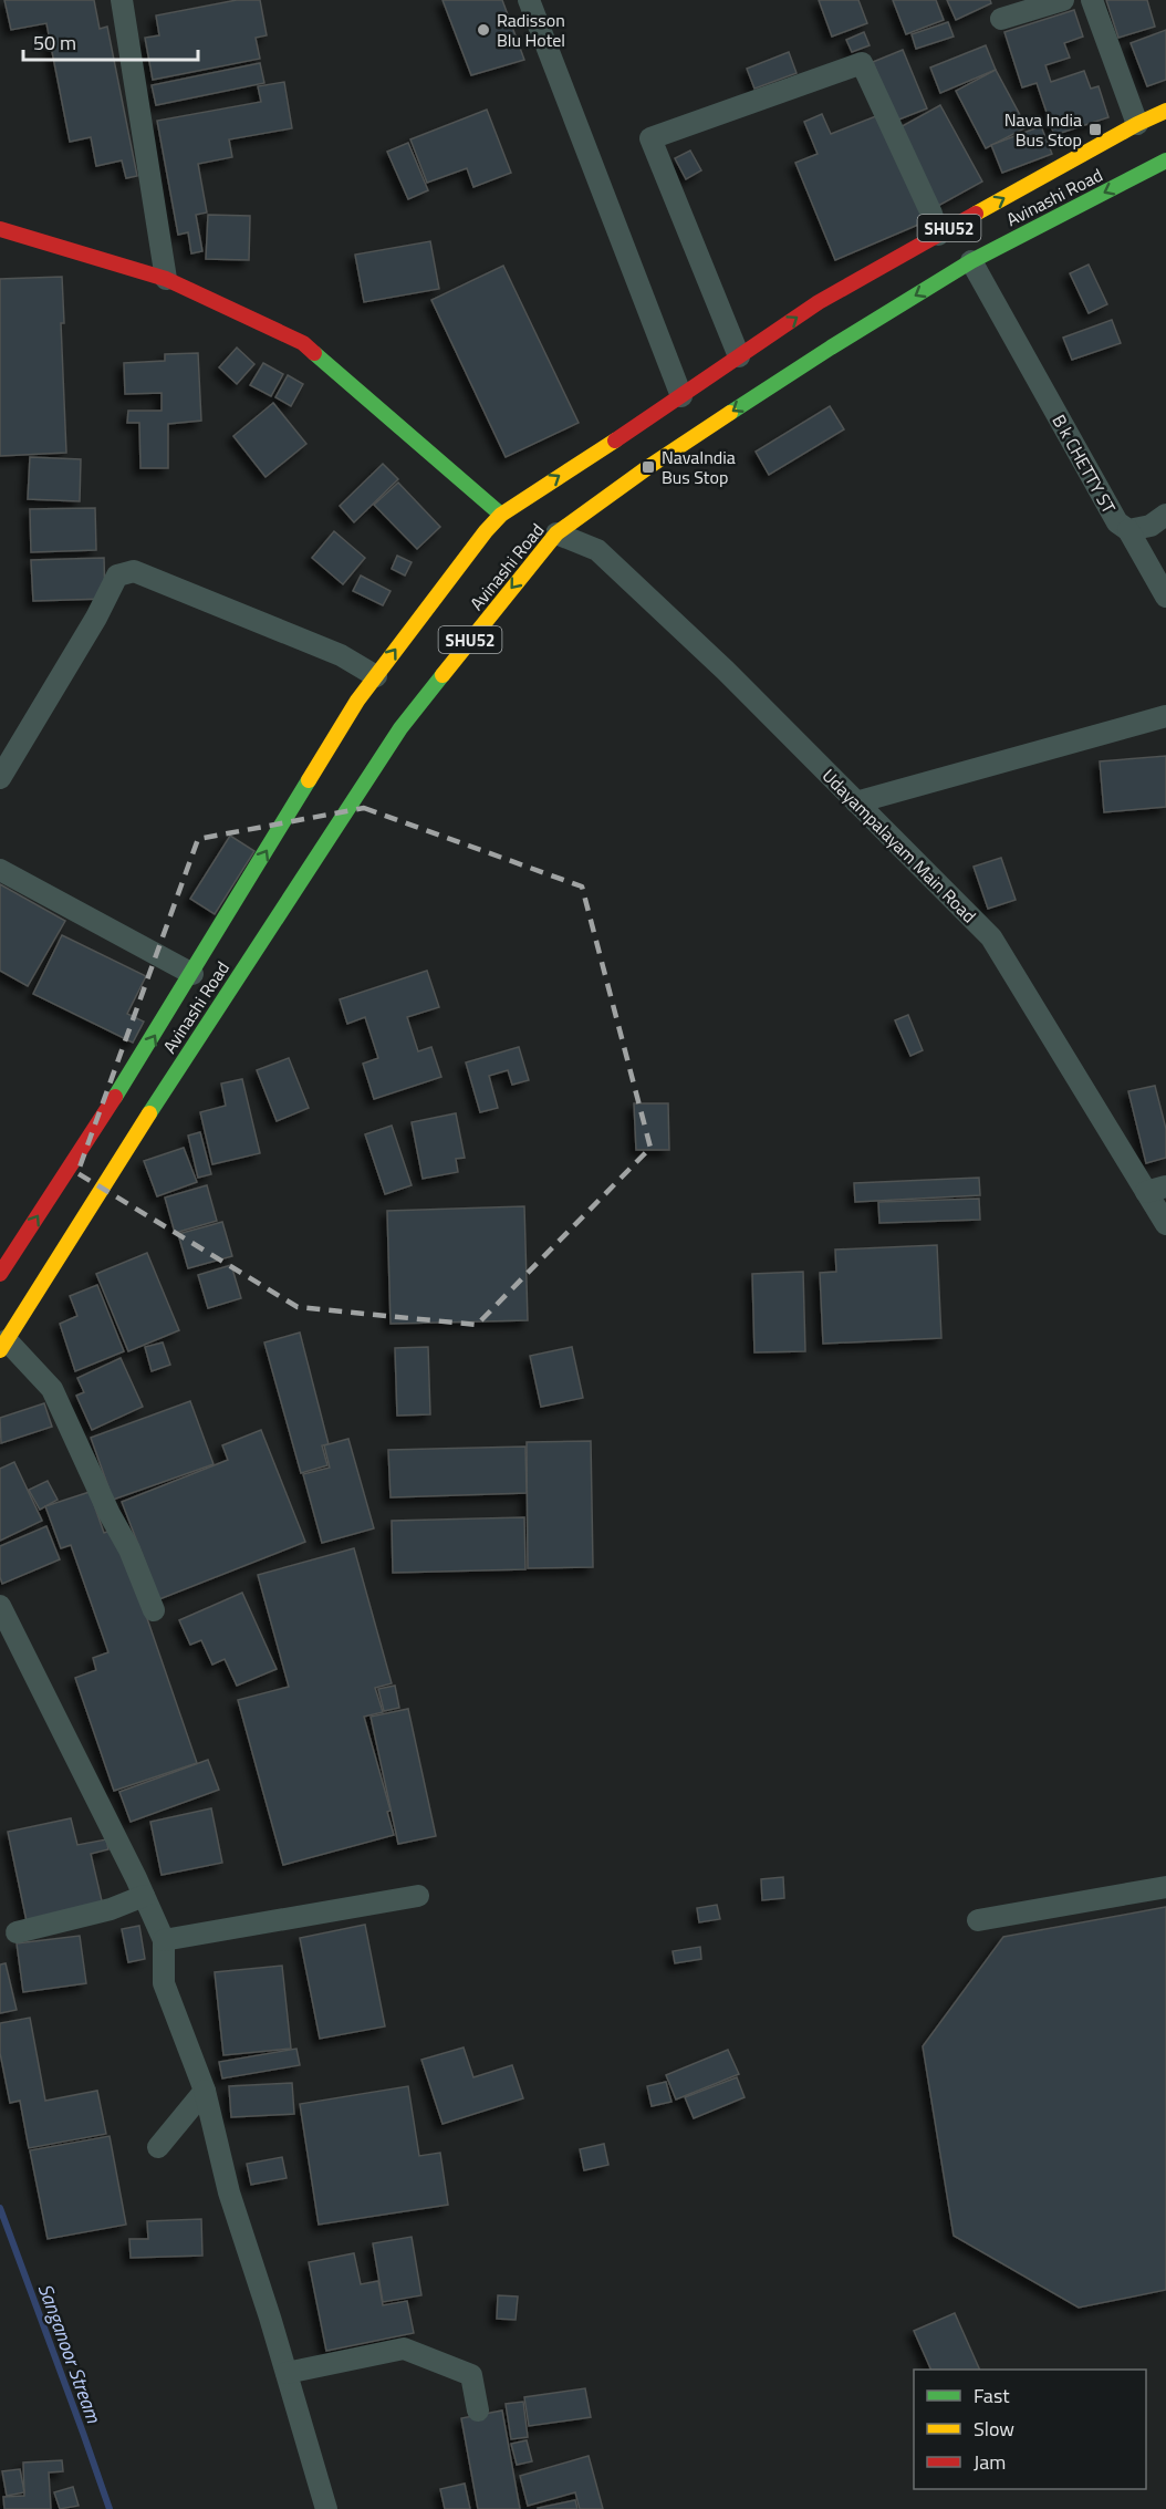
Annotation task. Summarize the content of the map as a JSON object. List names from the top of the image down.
{
  "streets": {
    "main road": ["Avinashi Road", "SHU52"],
    "street": ["B k CHETTY ST", "Udayampalayam Main Road"]
  },
  "crossings": [
    ["Avinashi Road", "B k CHETTY ST"],
    ["Avinashi Road", "Udayampalayam Main Road"]
  ],
  "water": ["Sanganoor Stream"],
  "places": {
    "other": ["Radisson Blu Hotel"],
    "transit": ["Nava India Bus Stop", "NavaIndia Bus Stop"]
  },
  "legend": ["Fast", "Slow", "Jam"],
  "scale_bar": "50 m"
}
